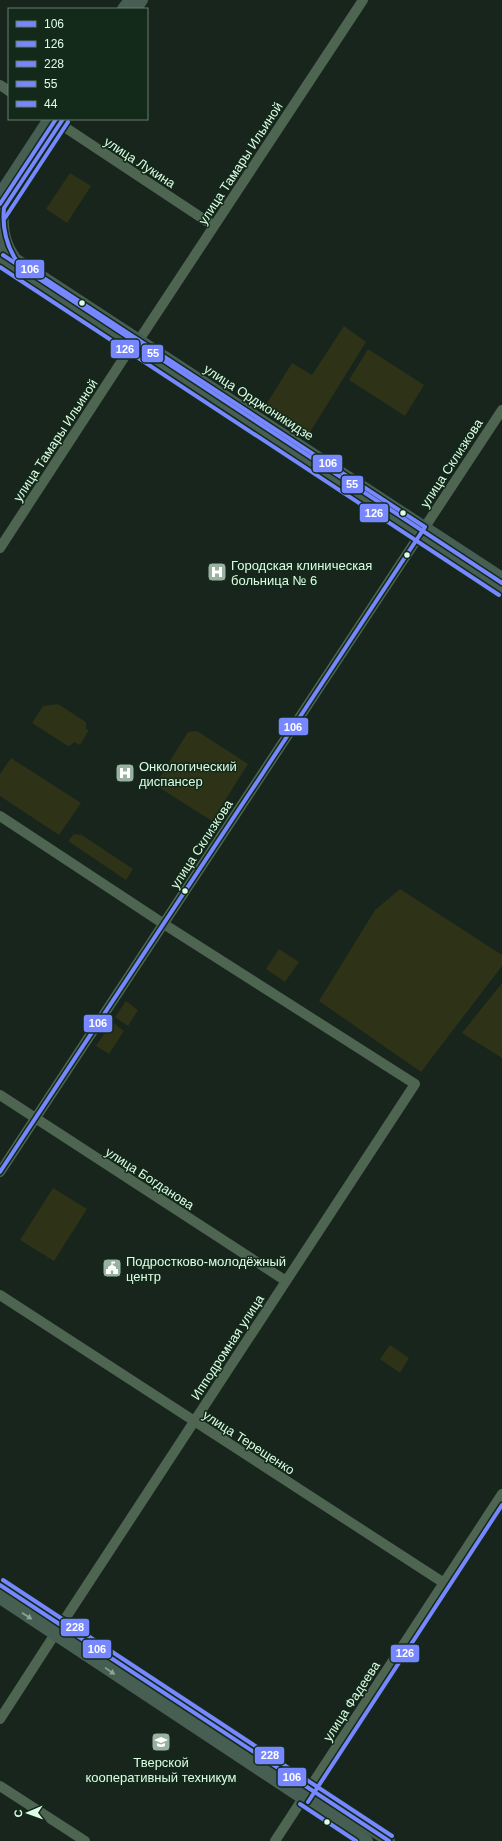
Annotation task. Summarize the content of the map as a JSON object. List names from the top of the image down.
{
  "streets": {
    "main road": ["улица Орджоникидзе"],
    "street": [
      "улица Лукина",
      "улица Тамары Ильиной",
      "улица Склизкова",
      "улица Богданова",
      "Ипподромная улица",
      "улица Терещенко",
      "улица Фадеева"
    ]
  },
  "crossings": [
    ["улица Лукина", "улица Тамары Ильиной"],
    ["улица Тамары Ильиной", "улица Орджоникидзе"],
    ["улица Орджоникидзе", "улица Склизкова"],
    ["улица Склизкова", "улица Богданова"],
    ["улица Склизкова", "Ипподромная улица"],
    ["улица Богданова", "Ипподромная улица"],
    ["Ипподромная улица", "улица Терещенко"],
    ["улица Терещенко", "улица Фадеева"]
  ],
  "places": {
    "hospital": ["Городская клиническая больница № 6", "Онкологический диспансер"],
    "public building": ["Подростково-молодёжный центр"],
    "school or university": ["Тверской кооперативный техникум"]
  },
  "lines": [
    "transit line 106",
    "transit line 44",
    "transit line 55",
    "transit line 126",
    "transit line 228"
  ],
  "legend": [
    "106",
    "126",
    "228",
    "55",
    "44"
  ],
  "north": "left"
}
